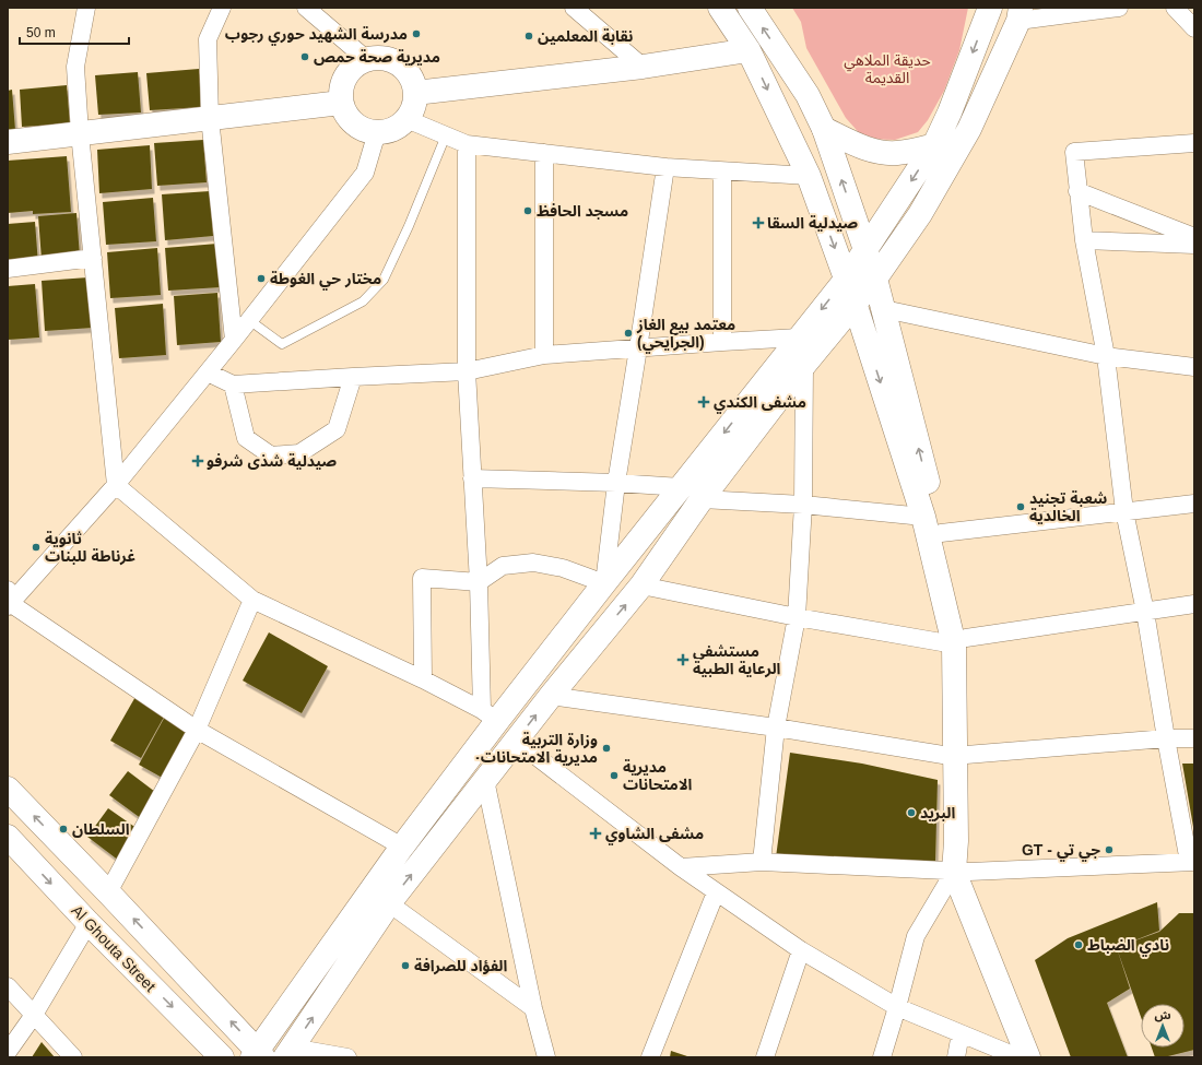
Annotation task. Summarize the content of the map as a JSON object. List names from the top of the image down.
{
  "streets": {
    "main road": ["Al Ghouta Street"]
  },
  "parks": ["حديقة الملاهي القديمة"],
  "places": {
    "other": [
      "مدرسة الشهيد حوري رجوب",
      "نقابة المعلمين",
      "مديرية صحة حمص",
      "مسجد الحافظ",
      "مختار حي الغوطة",
      "معتمد بيع الغاز (الجرايحي)",
      "شعبة تجنيد الخالدية",
      "ثانوية غرناطة للبنات",
      "وزارة التربية -مديرية الامتحانات",
      "مديرية الامتحانات",
      "البريد",
      "السلطان",
      "GT - جي تي",
      "نادي الضباط",
      "الفؤاد للصرافة"
    ],
    "health": [
      "صيدلية السقا",
      "مشفى الكندي",
      "صيدلية شذى شرفو",
      "مستشفى الرعاية الطبية",
      "مشفى الشاوي"
    ]
  },
  "scale_bar": "50 m",
  "north": "top"
}
